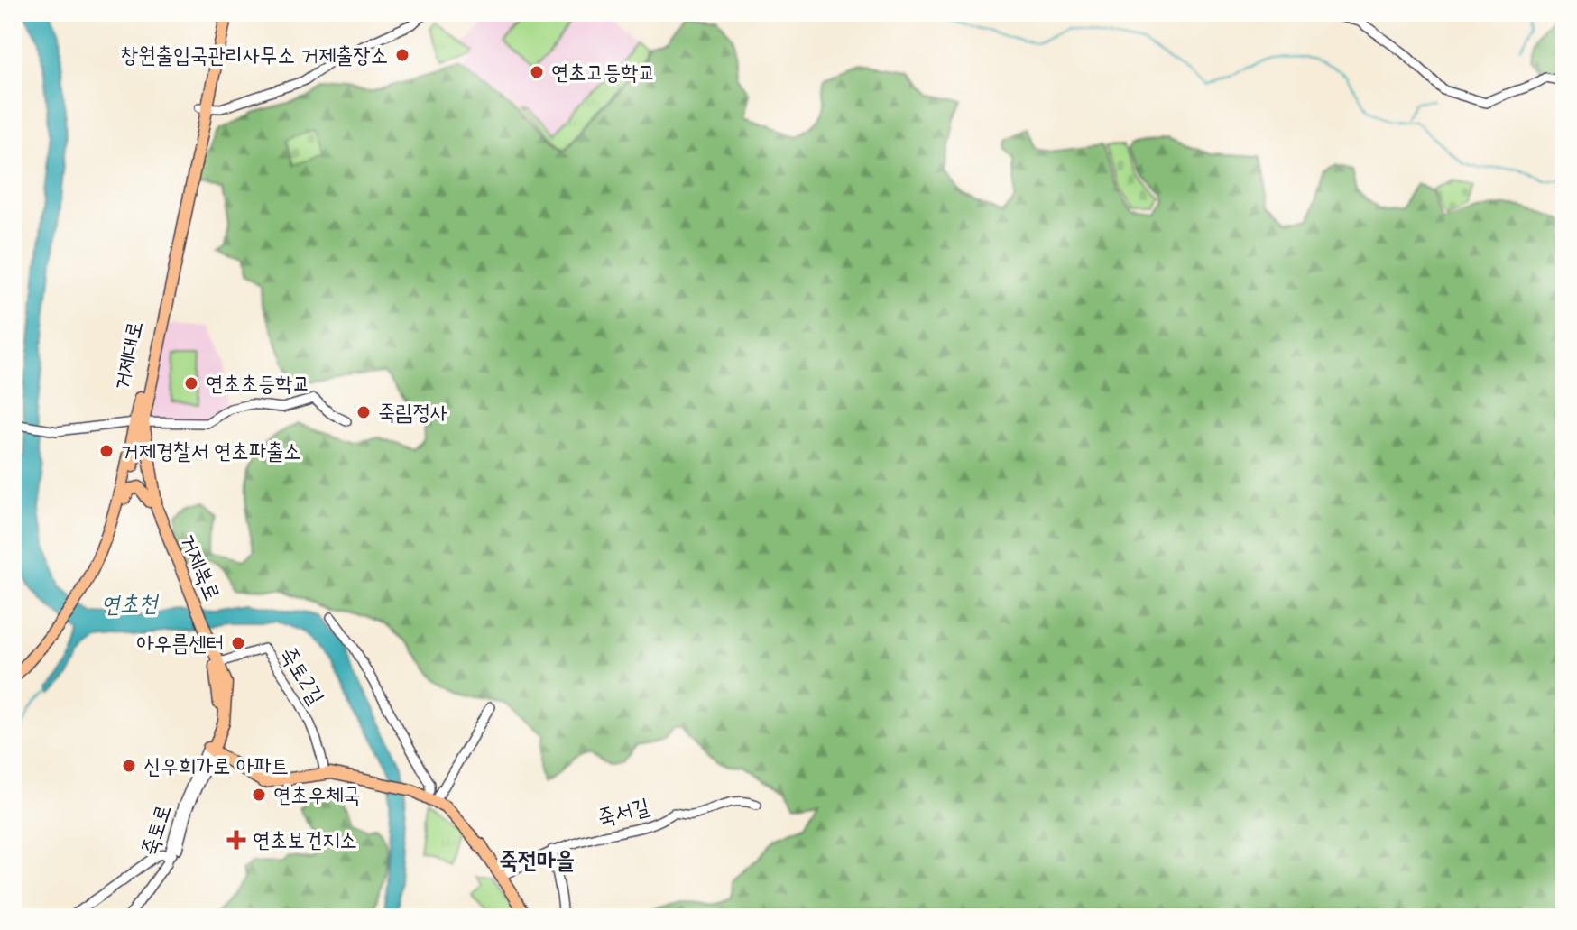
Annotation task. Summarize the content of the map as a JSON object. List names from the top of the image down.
{
  "streets": {
    "main road": ["거제대로", "거제북로"],
    "street": ["죽토2길", "죽서길", "죽토로"]
  },
  "crossings": [
    ["거제대로", "거제북로"],
    ["거제북로", "죽토2길"],
    ["거제북로", "죽토로"]
  ],
  "districts": ["죽전마을"],
  "water": ["연초천"],
  "places": {
    "other": [
      "창원출입국관리사무소 거제출장소",
      "연초고등학교",
      "연초초등학교",
      "죽림정사",
      "거제경찰서 연초파출소",
      "아우름센터",
      "신우희가로 아파트",
      "연초우체국"
    ],
    "health": ["연초보건지소"]
  }
}
